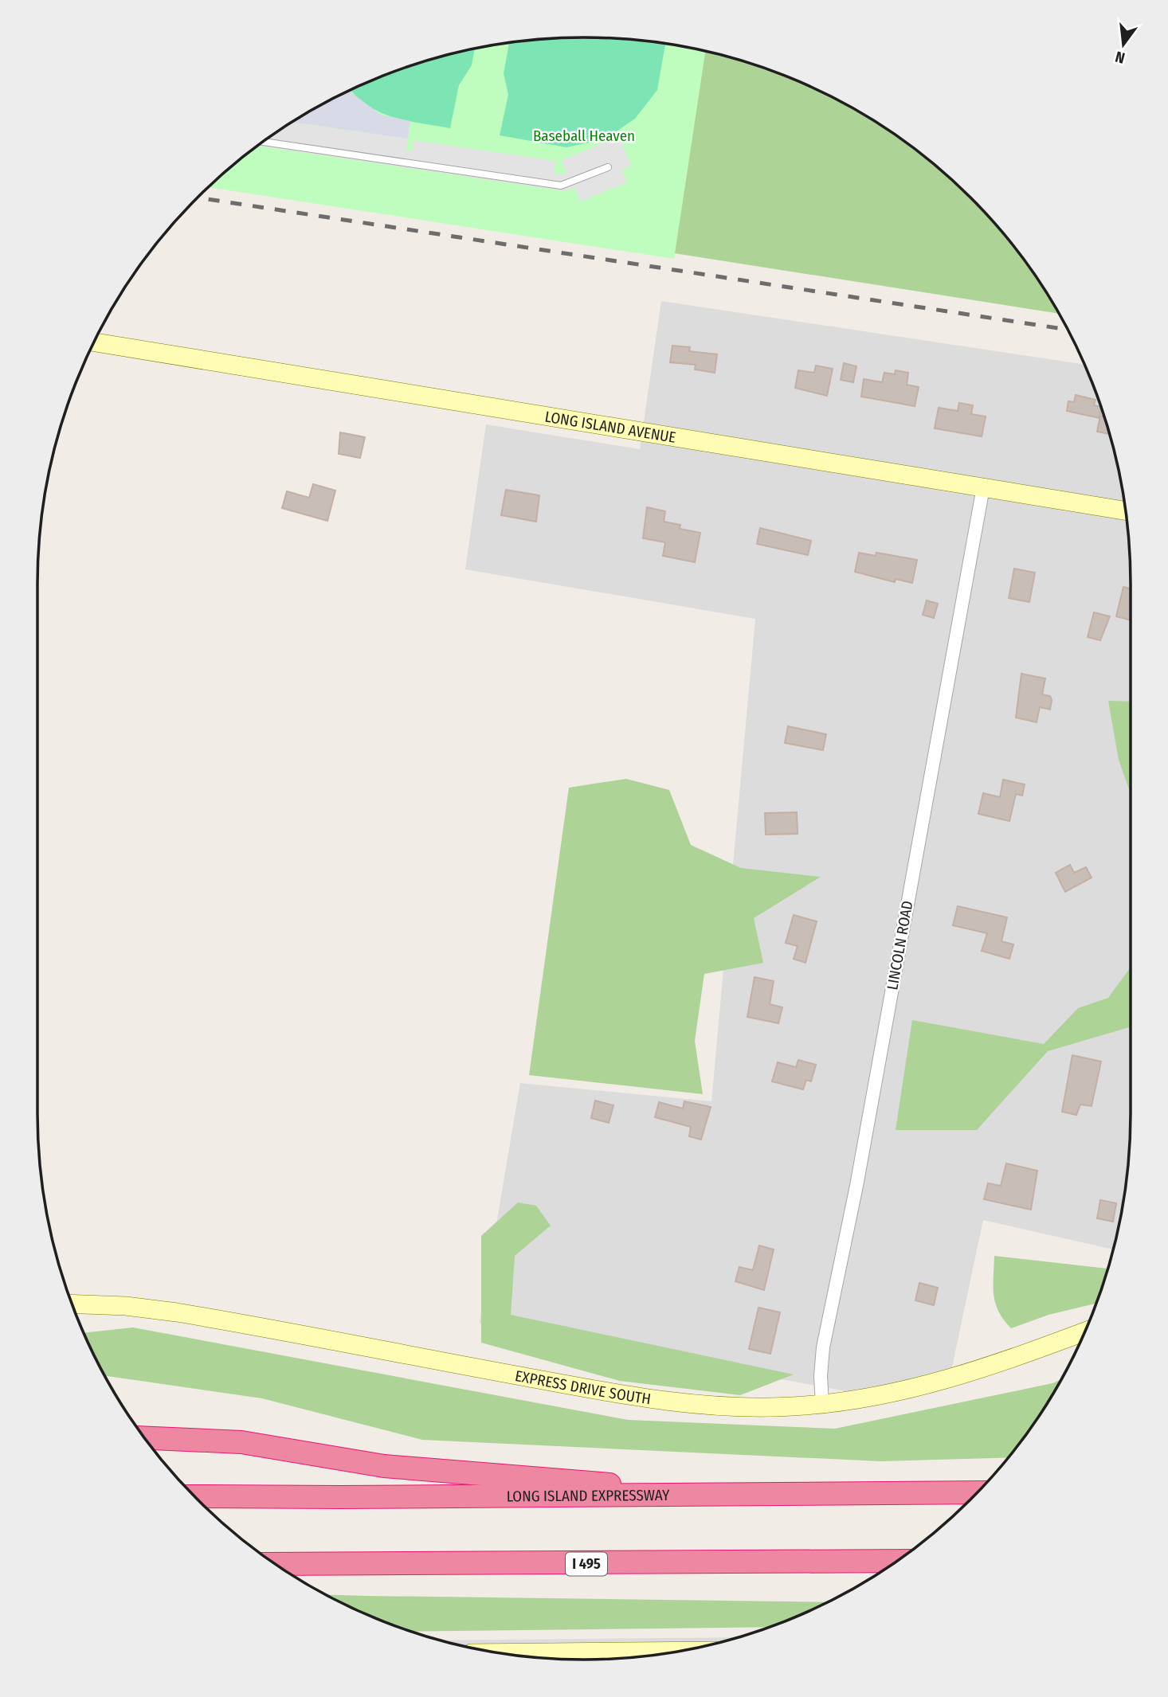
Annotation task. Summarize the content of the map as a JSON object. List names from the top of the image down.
{
  "streets": {
    "highway": ["LONG ISLAND EXPRESSWAY", "I 495"],
    "main road": ["LONG ISLAND AVENUE", "EXPRESS DRIVE SOUTH"],
    "street": ["LINCOLN ROAD"]
  },
  "crossings": [
    ["LONG ISLAND AVENUE", "LINCOLN ROAD"],
    ["LINCOLN ROAD", "EXPRESS DRIVE SOUTH"]
  ],
  "parks": ["Baseball Heaven"],
  "north": "bottom"
}
